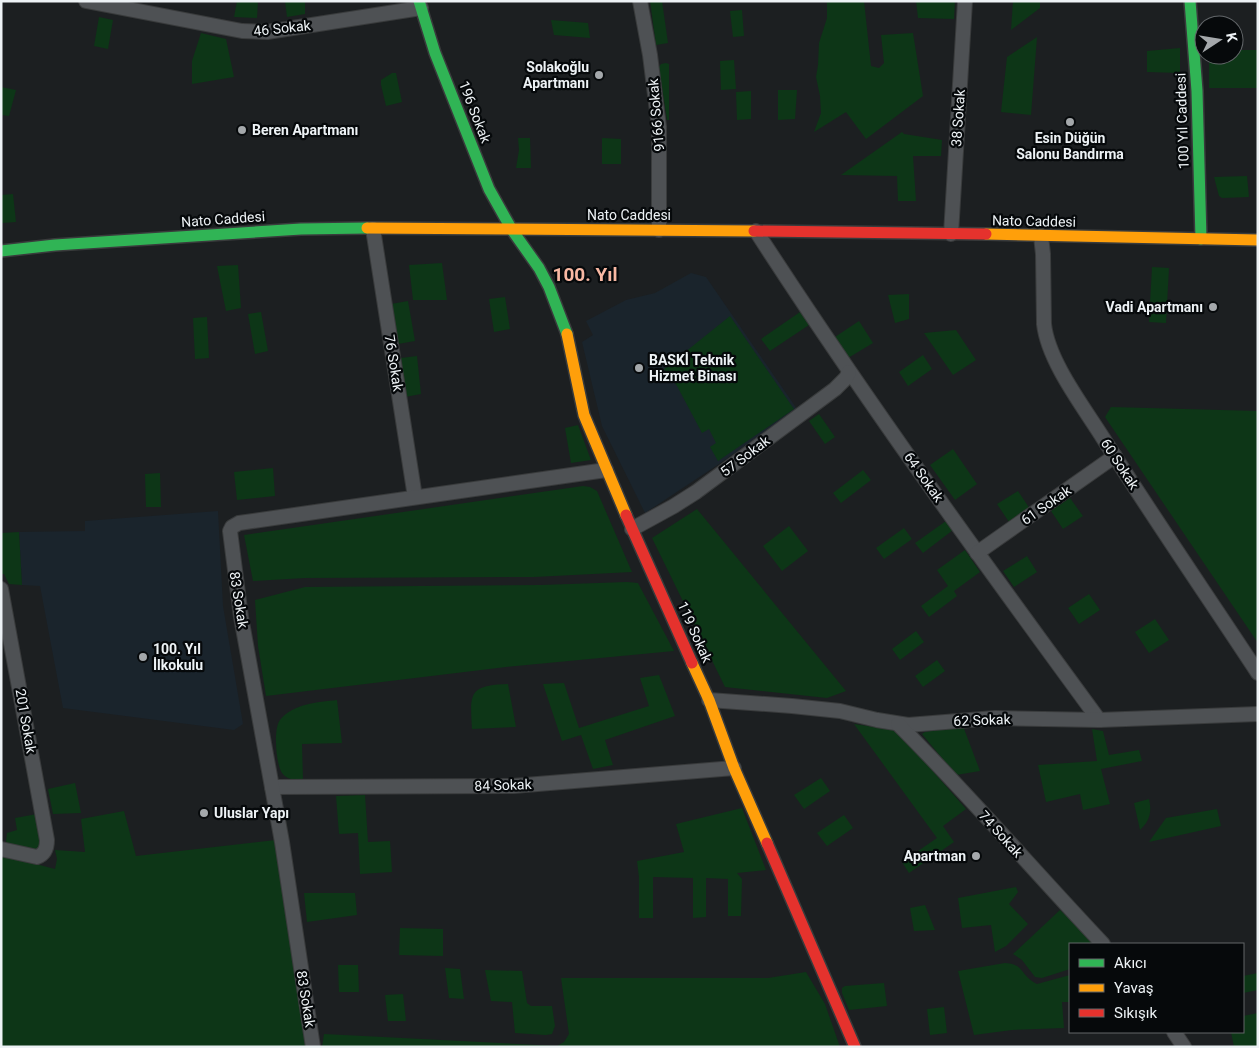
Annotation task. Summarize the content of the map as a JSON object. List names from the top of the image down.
{
  "streets": {
    "street": [
      "46 Sokak",
      "196 Sokak",
      "9166 Sokak",
      "38 Sokak",
      "100 Yıl Caddesi",
      "Nato Caddesi",
      "76 Sokak",
      "57 Sokak",
      "60 Sokak",
      "64 Sokak",
      "61 Sokak",
      "83 Sokak",
      "119 Sokak",
      "62 Sokak",
      "201 Sokak",
      "84 Sokak",
      "74 Sokak"
    ]
  },
  "crossings": [
    ["46 Sokak", "196 Sokak"],
    ["196 Sokak", "Nato Caddesi"],
    ["196 Sokak", "119 Sokak"],
    ["9166 Sokak", "Nato Caddesi"],
    ["38 Sokak", "Nato Caddesi"],
    ["100 Yıl Caddesi", "Nato Caddesi"],
    ["Nato Caddesi", "76 Sokak"],
    ["Nato Caddesi", "60 Sokak"],
    ["Nato Caddesi", "64 Sokak"],
    ["Nato Caddesi", "119 Sokak"],
    ["76 Sokak", "83 Sokak"],
    ["57 Sokak", "64 Sokak"],
    ["57 Sokak", "119 Sokak"],
    ["60 Sokak", "61 Sokak"],
    ["64 Sokak", "61 Sokak"],
    ["64 Sokak", "62 Sokak"],
    ["83 Sokak", "119 Sokak"],
    ["83 Sokak", "84 Sokak"],
    ["119 Sokak", "62 Sokak"],
    ["119 Sokak", "84 Sokak"],
    ["62 Sokak", "74 Sokak"]
  ],
  "districts": ["100. Yıl"],
  "places": [
    "Solakoğlu Apartmanı",
    "Esin Düğün Salonu Bandırma",
    "Beren Apartmanı",
    "Vadi Apartmanı",
    "BASKİ Teknik Hizmet Binası",
    "100. Yıl İlkokulu",
    "Uluslar Yapı",
    "Apartman"
  ],
  "legend": ["Akıcı", "Yavaş", "Sıkışık"],
  "north": "right"
}
